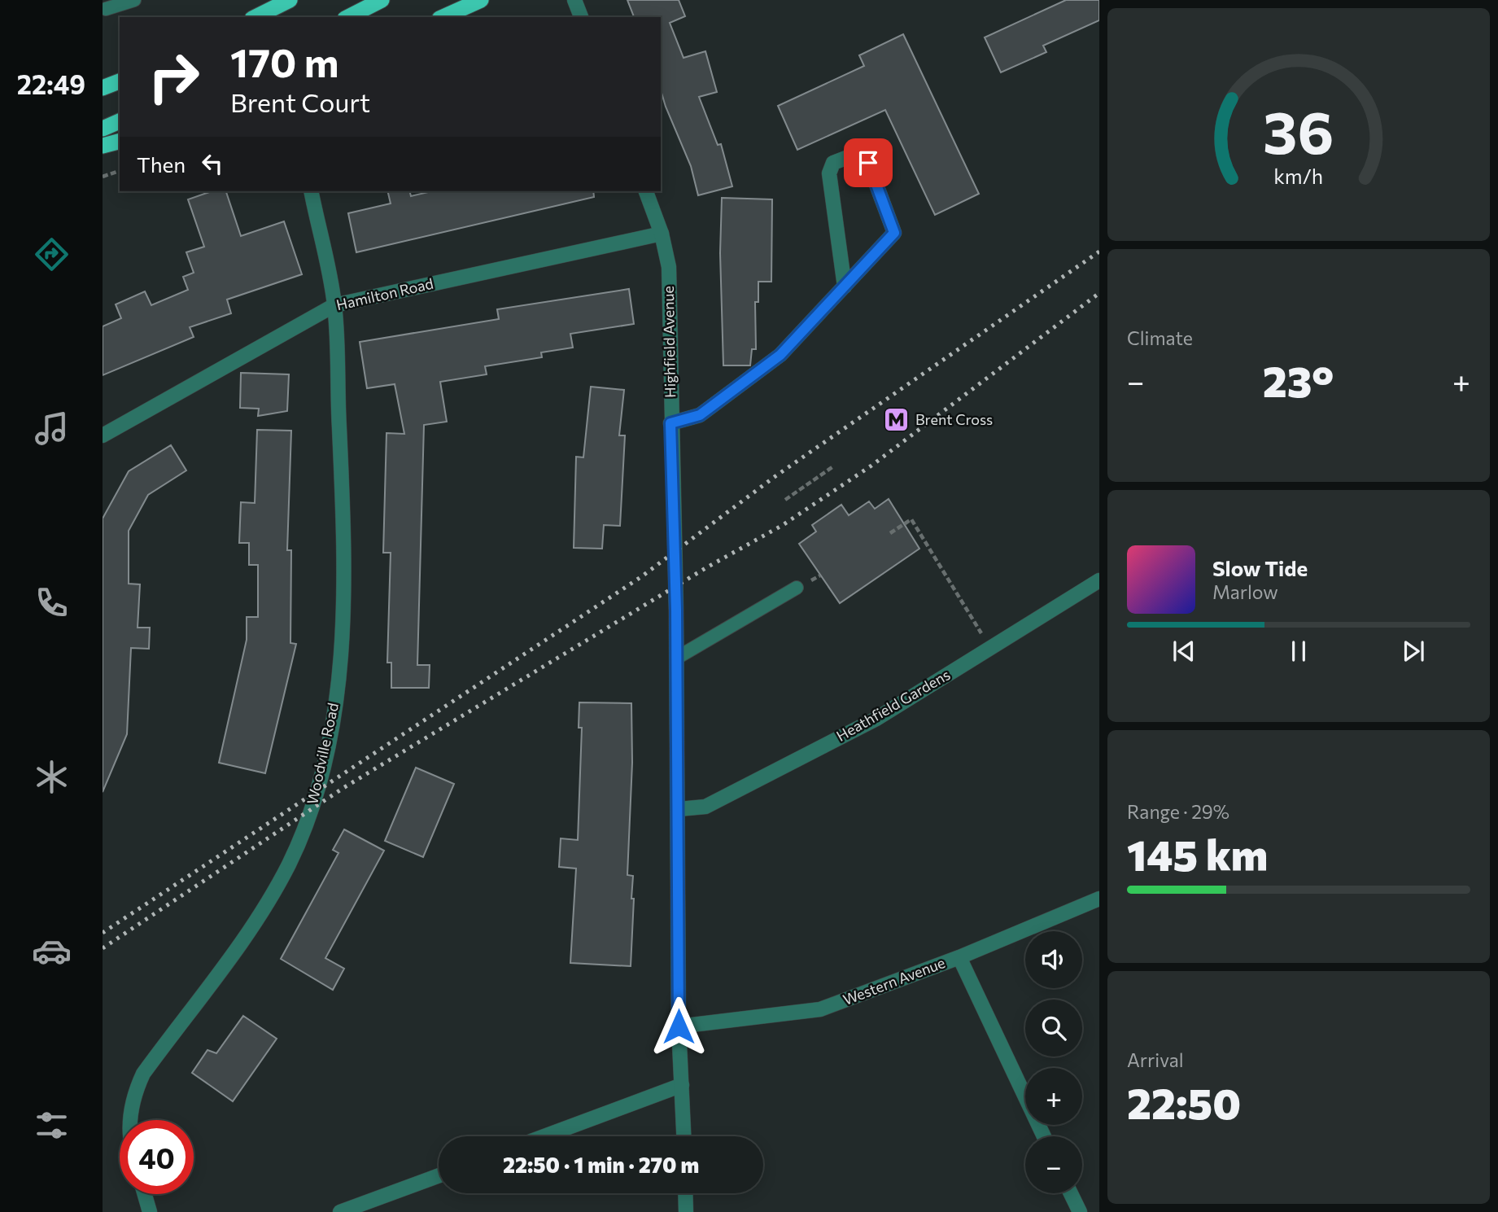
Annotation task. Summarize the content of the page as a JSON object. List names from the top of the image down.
{
  "streets": {
    "street": [
      "Hamilton Road",
      "Highfield Avenue",
      "Heathfield Gardens",
      "Woodville Road",
      "Western Avenue"
    ]
  },
  "crossings": [
    ["Hamilton Road", "Highfield Avenue"],
    ["Hamilton Road", "Woodville Road"],
    ["Highfield Avenue", "Heathfield Gardens"],
    ["Highfield Avenue", "Western Avenue"]
  ],
  "places": {
    "metro station": ["Brent Cross"]
  },
  "page": {
    "tabs": "22:49",
    "turn": ["170 m", "Brent Court"],
    "then": "Then",
    "tile": [
      "Climate",
      ["Range · 29%", "145 km"],
      ["Arrival", "22:50"]
    ],
    "heat": ["−", "23°", "+"],
    "song": ["Slow Tide", "Marlow"],
    "map_buttons": ["+", "−"],
    "limit": "40",
    "trip": "22:50 · 1 min · 270 m",
    "gauge": ["36", "km/h"]
  }
}
